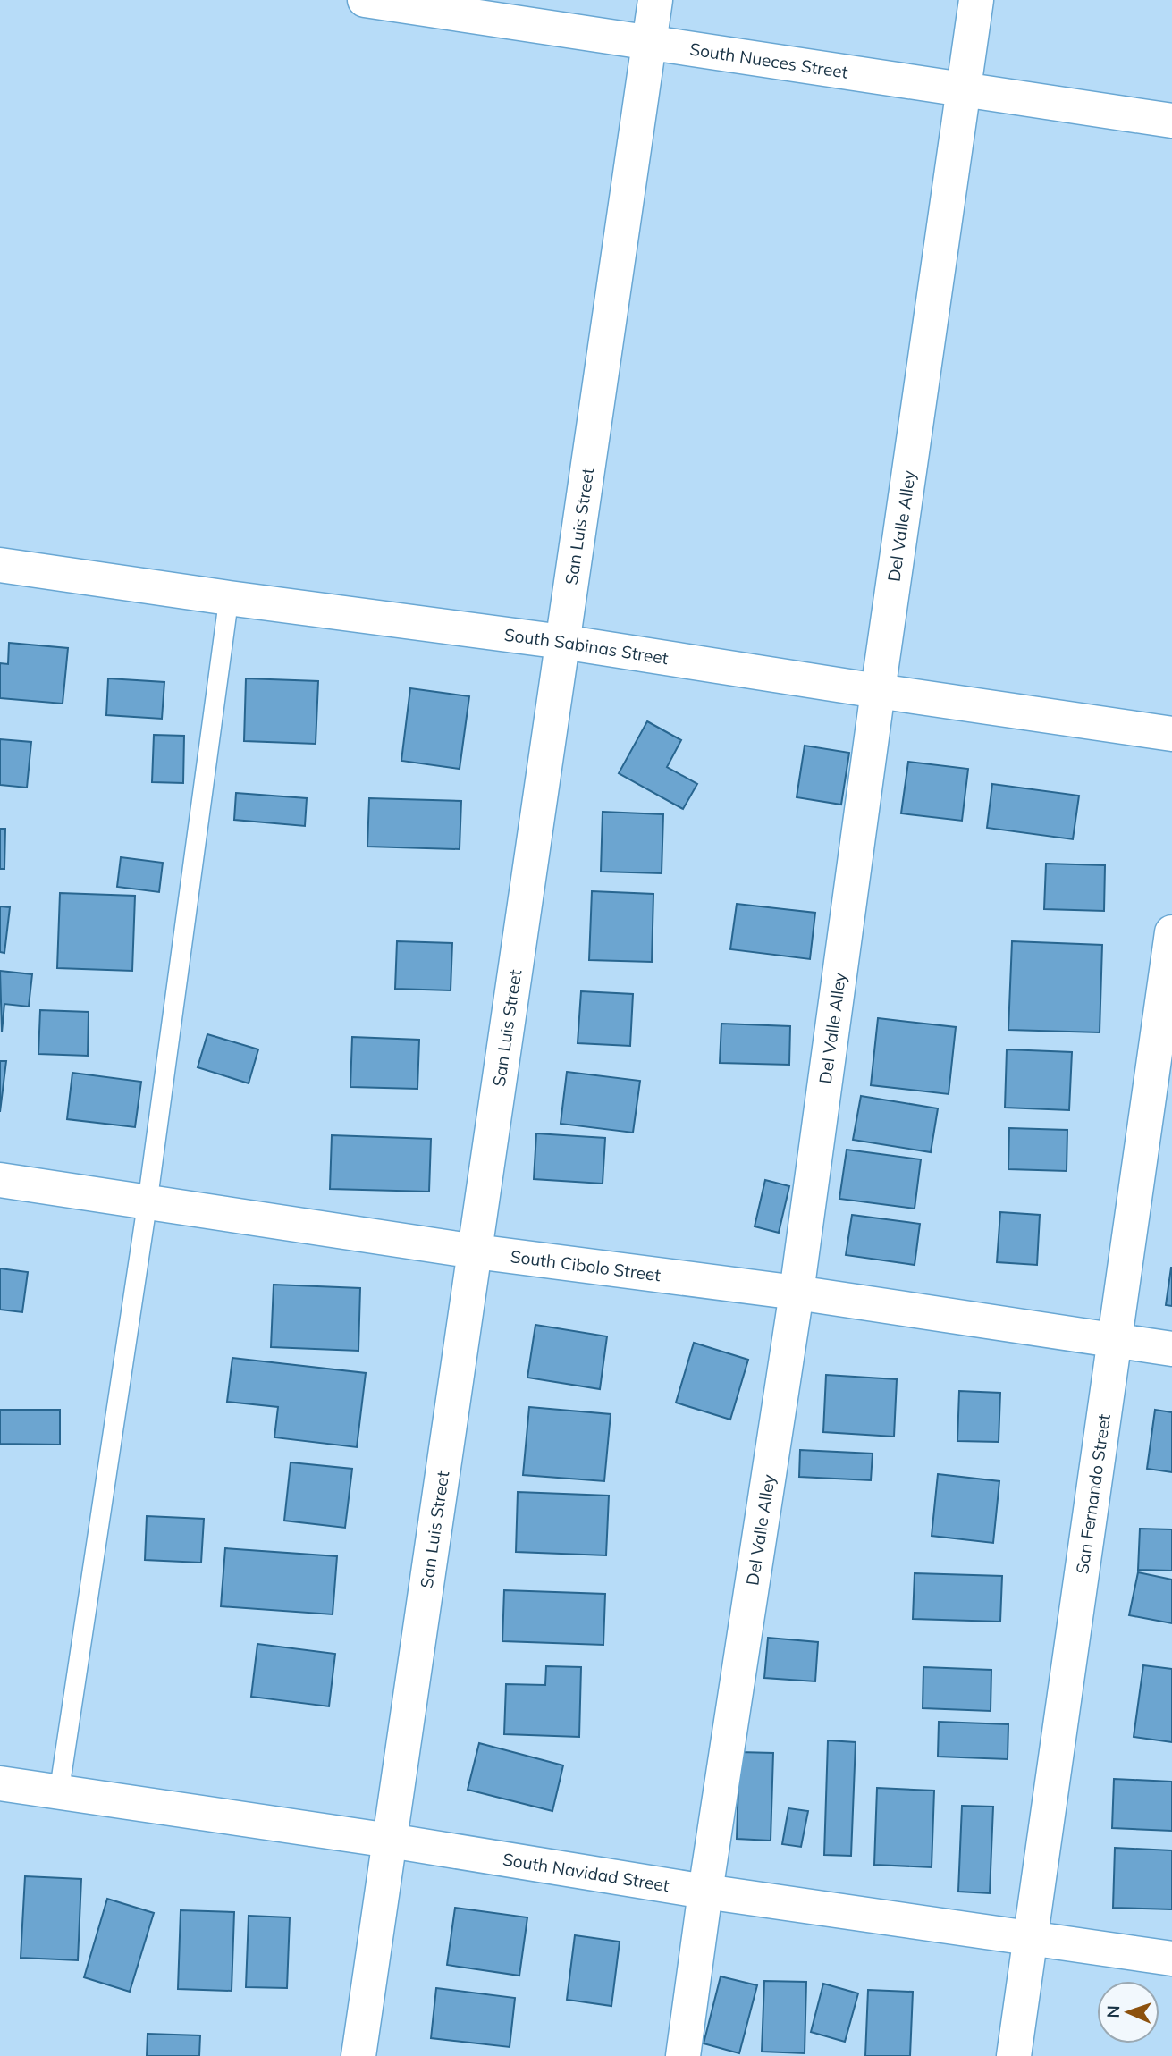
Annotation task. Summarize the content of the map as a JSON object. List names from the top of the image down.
{
  "streets": {
    "street": [
      "South Nueces Street",
      "San Luis Street",
      "Del Valle Alley",
      "South Sabinas Street",
      "South Cibolo Street",
      "San Fernando Street",
      "South Navidad Street"
    ]
  },
  "crossings": [
    ["South Nueces Street", "San Luis Street"],
    ["South Nueces Street", "Del Valle Alley"],
    ["San Luis Street", "South Sabinas Street"],
    ["San Luis Street", "South Cibolo Street"],
    ["San Luis Street", "South Navidad Street"],
    ["Del Valle Alley", "South Sabinas Street"],
    ["Del Valle Alley", "South Cibolo Street"],
    ["Del Valle Alley", "South Navidad Street"],
    ["South Cibolo Street", "San Fernando Street"],
    ["San Fernando Street", "South Navidad Street"]
  ],
  "north": "left"
}
